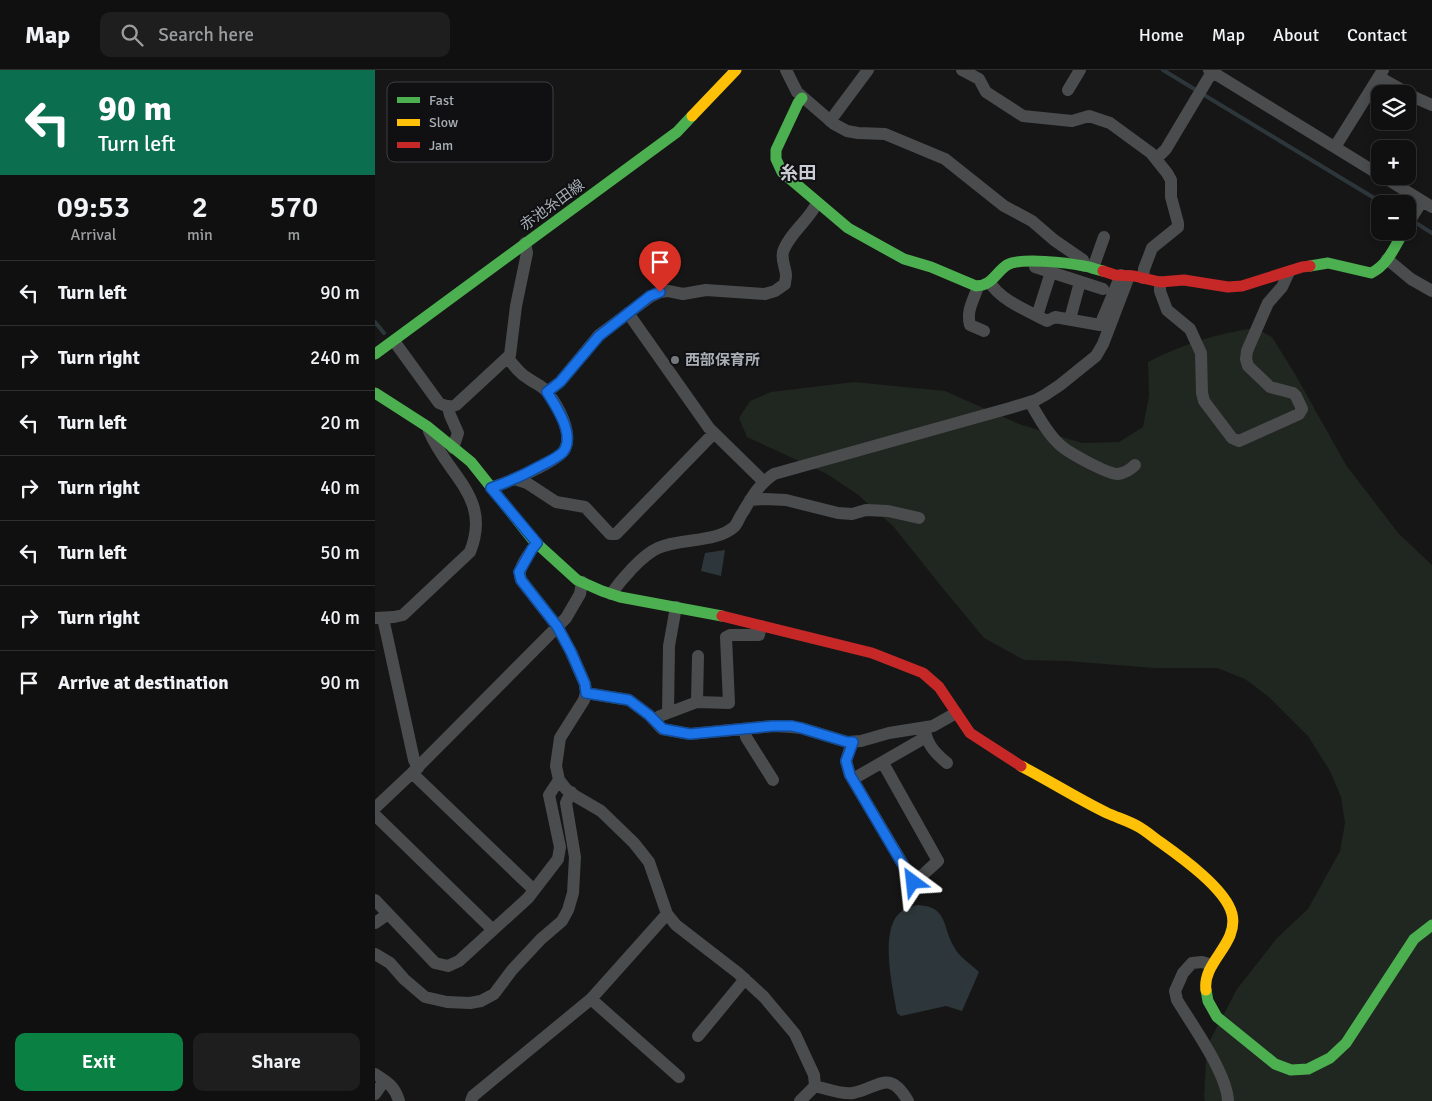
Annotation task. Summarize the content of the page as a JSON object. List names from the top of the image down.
{
  "streets": {
    "street": ["赤池糸田線"]
  },
  "districts": ["糸田"],
  "places": ["西部保育所"],
  "legend": ["Fast", "Slow", "Jam"],
  "page": {
    "header": "Map",
    "search": "Search here",
    "nav": [
      "Home",
      "Map",
      "About",
      "Contact"
    ],
    "turn": ["90 m", "Turn left"],
    "map_buttons": ["+", "−"],
    "eta": [
      "09:53",
      "Arrival",
      "2",
      "min",
      "570",
      "m"
    ],
    "list": [
      {
        "name": "Turn left",
        "value": "90 m"
      },
      {
        "name": "Turn right",
        "value": "240 m"
      },
      {
        "name": "Turn left",
        "value": "20 m"
      },
      {
        "name": "Turn right",
        "value": "40 m"
      },
      {
        "name": "Turn left",
        "value": "50 m"
      },
      {
        "name": "Turn right",
        "value": "40 m"
      },
      {
        "name": "Arrive at destination",
        "value": "90 m"
      }
    ],
    "buttons": ["Exit", "Share"]
  }
}
